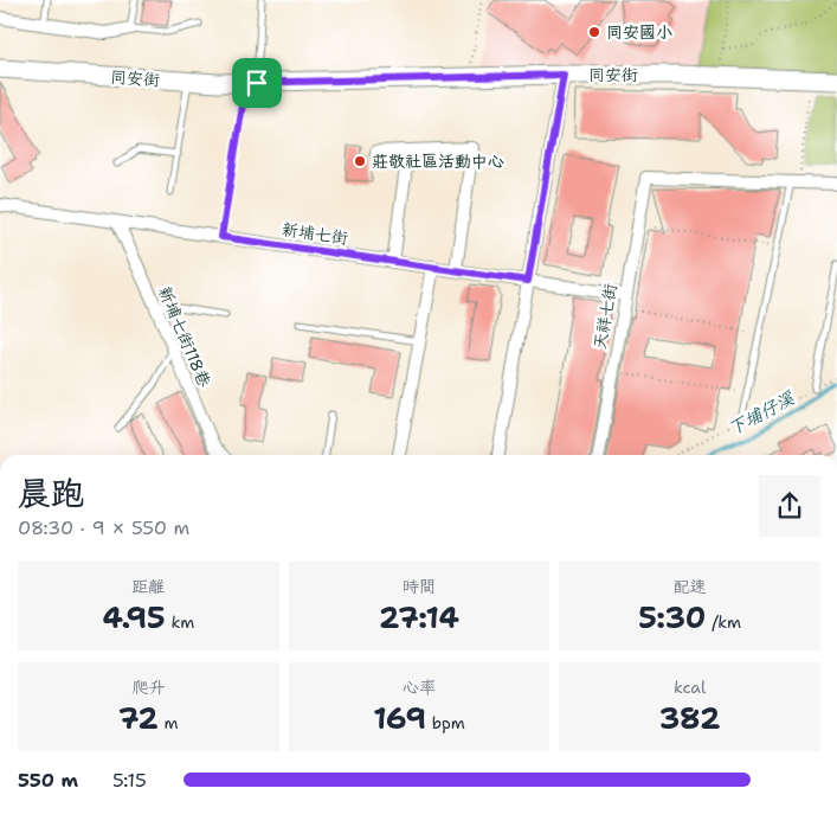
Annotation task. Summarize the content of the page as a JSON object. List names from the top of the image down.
{
  "streets": {
    "street": [
      "同安街",
      "新埔七街",
      "天祥七街",
      "新埔七街118巷"
    ]
  },
  "crossings": [
    ["新埔七街", "天祥七街"],
    ["新埔七街", "新埔七街118巷"]
  ],
  "water": ["下埔仔溪"],
  "places": ["同安國小", "莊敬社區活動中心"],
  "page": {
    "heading": ["晨跑", "08:30 · 9 × 550 m"],
    "stats": [
      ["距離", "4.95 km"],
      ["時間", "27:14"],
      ["配速", "5:30 /km"],
      ["爬升", "72 m"],
      ["心率", "169 bpm"],
      ["kcal", "382"]
    ],
    "list": [
      {
        "name": "550 m",
        "note": "5:15"
      }
    ]
  }
}
